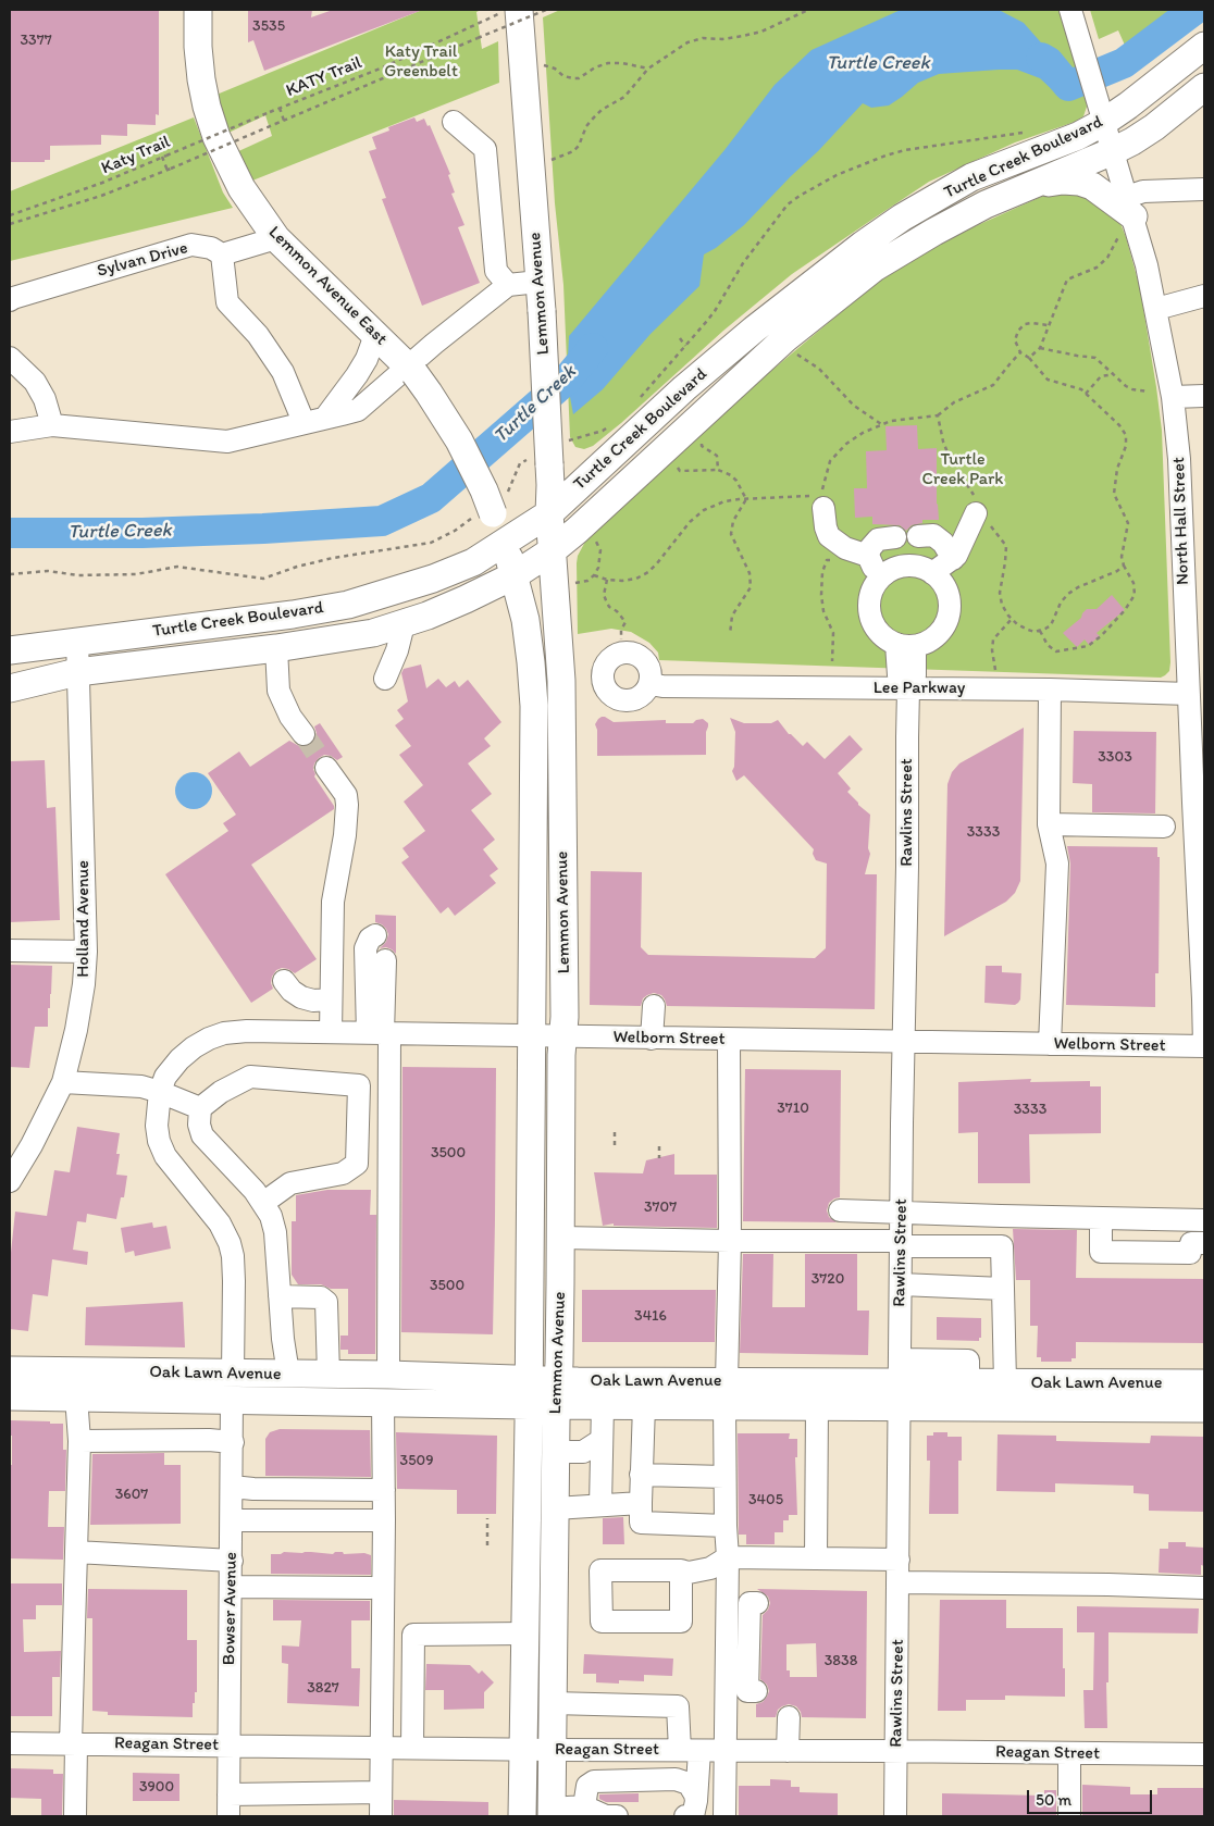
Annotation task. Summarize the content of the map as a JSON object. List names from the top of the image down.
{
  "streets": {
    "main road": [
      "Turtle Creek Boulevard",
      "Lemmon Avenue East",
      "Lemmon Avenue",
      "Oak Lawn Avenue"
    ],
    "street": [
      "Sylvan Drive",
      "North Hall Street",
      "Lee Parkway",
      "Rawlins Street",
      "Holland Avenue",
      "Welborn Street",
      "Bowser Avenue",
      "Reagan Street"
    ],
    "path": ["KATY Trail", "Katy Trail"]
  },
  "crossings": [
    ["KATY Trail", "Katy Trail"],
    ["KATY Trail", "Lemmon Avenue"],
    ["Turtle Creek Boulevard", "Lemmon Avenue"],
    ["Turtle Creek Boulevard", "North Hall Street"],
    ["Turtle Creek Boulevard", "Holland Avenue"],
    ["Lemmon Avenue East", "Lemmon Avenue"],
    ["Lemmon Avenue", "Welborn Street"],
    ["Lemmon Avenue", "Oak Lawn Avenue"],
    ["Lemmon Avenue", "Reagan Street"],
    ["North Hall Street", "Lee Parkway"],
    ["North Hall Street", "Welborn Street"],
    ["Lee Parkway", "Rawlins Street"],
    ["Rawlins Street", "Welborn Street"],
    ["Rawlins Street", "Oak Lawn Avenue"],
    ["Rawlins Street", "Reagan Street"],
    ["Welborn Street", "Bowser Avenue"],
    ["Oak Lawn Avenue", "Bowser Avenue"],
    ["Bowser Avenue", "Reagan Street"]
  ],
  "water": ["Turtle Creek"],
  "parks": ["Katy Trail Greenbelt", "Turtle Creek Park"],
  "house_numbers": [
    "3535",
    "3377",
    "3303",
    "3333",
    "3710",
    "3333",
    "3500",
    "3707",
    "3720",
    "3500",
    "3416",
    "3509",
    "3607",
    "3405",
    "3838",
    "3827",
    "3900"
  ],
  "scale_bar": "50 m"
}
